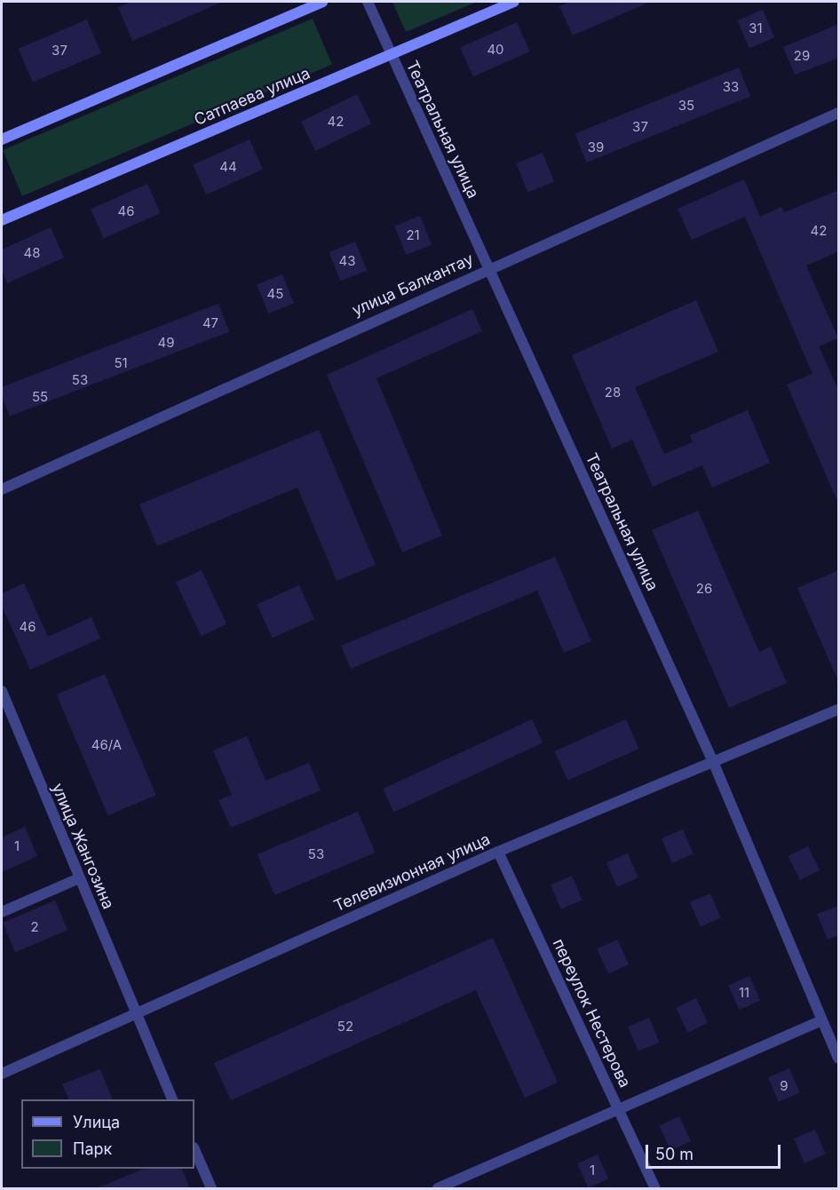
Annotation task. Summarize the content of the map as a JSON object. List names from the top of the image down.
{
  "streets": {
    "main road": ["Сатпаева улица"],
    "street": [
      "Театральная улица",
      "улица Балкантау",
      "улица Жангозина",
      "Телевизионная улица",
      "переулок Нестерова"
    ]
  },
  "crossings": [
    ["Сатпаева улица", "Театральная улица"],
    ["Театральная улица", "улица Балкантау"],
    ["Театральная улица", "Телевизионная улица"],
    ["улица Жангозина", "Телевизионная улица"],
    ["Телевизионная улица", "переулок Нестерова"]
  ],
  "house_numbers": [
    "31",
    "40",
    "37",
    "29",
    "33",
    "35",
    "42",
    "37",
    "39",
    "44",
    "46",
    "42",
    "21",
    "48",
    "43",
    "45",
    "47",
    "49",
    "51",
    "53",
    "28",
    "55",
    "26",
    "46",
    "46/А",
    "1",
    "53",
    "2",
    "11",
    "52",
    "9",
    "1"
  ],
  "legend": ["Улица", "Парк"],
  "scale_bar": "50 m"
}
